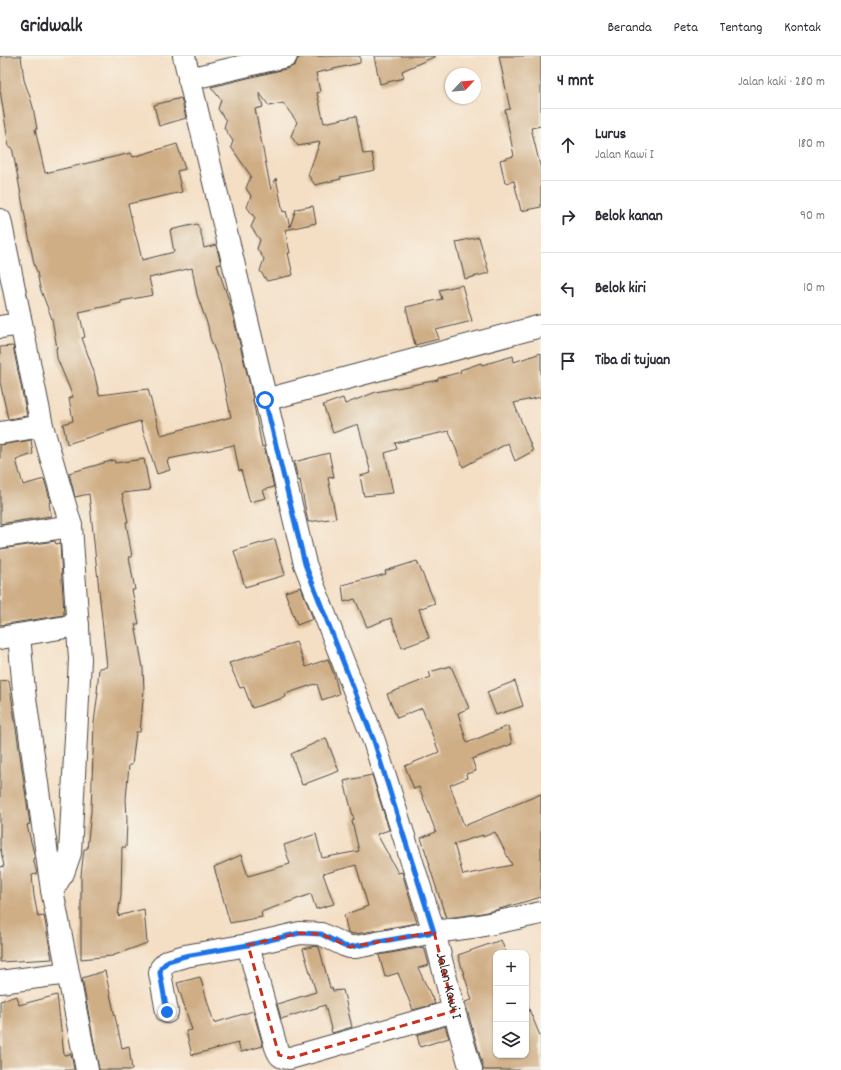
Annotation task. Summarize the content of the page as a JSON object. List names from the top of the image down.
{
  "streets": {
    "street": ["Jalan Kawi I"]
  },
  "north": "top right",
  "page": {
    "header": "Gridwalk",
    "nav": [
      "Beranda",
      "Peta",
      "Tentang",
      "Kontak"
    ],
    "heading": ["4 mnt", "Jalan kaki · 280 m"],
    "list": [
      ["Lurus", "Jalan Kawi I", "180 m"],
      ["Belok kanan", "90 m"],
      ["Belok kiri", "10 m"],
      "Tiba di tujuan"
    ],
    "map_buttons": ["+", "−"]
  }
}
